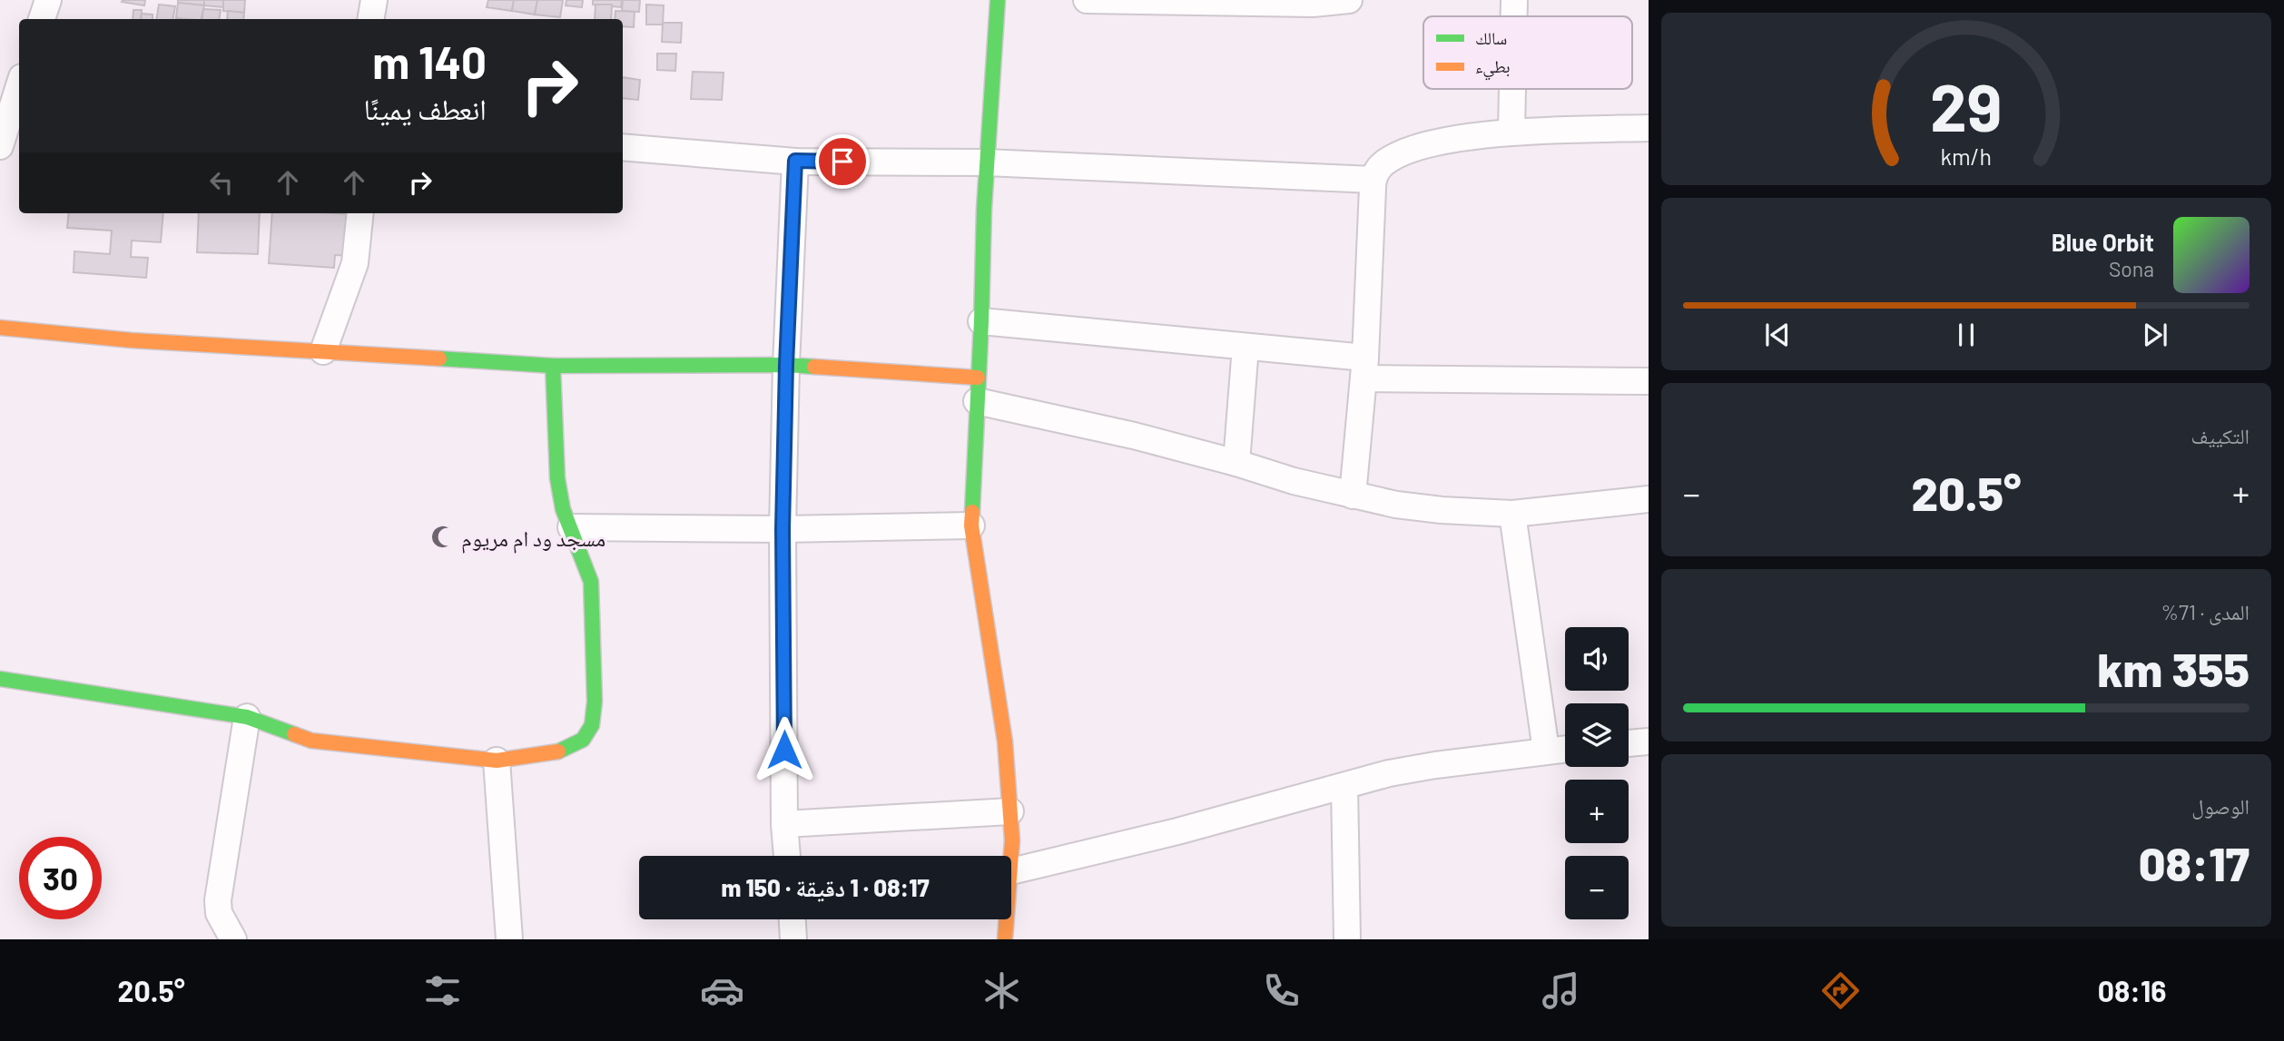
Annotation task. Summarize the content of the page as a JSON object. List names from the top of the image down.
{
  "places": {
    "mosque": ["مسجد ود ام مريوم"]
  },
  "legend": ["سالك", "بطيء"],
  "page": {
    "turn": ["140 m", "انعطف يمينًا"],
    "song": ["Blue Orbit", "Sona"],
    "tile": [
      "التكييف",
      ["المدى · 71%", "355 km"],
      ["الوصول", "08:17"]
    ],
    "heat": ["−", "20.5°", "+"],
    "map_buttons": ["+", "−"],
    "limit": "30",
    "trip": "08:17 · 1 دقيقة · 150 m",
    "tabs": ["08:16", "20.5°"],
    "gauge": ["29", "km/h"]
  }
}
